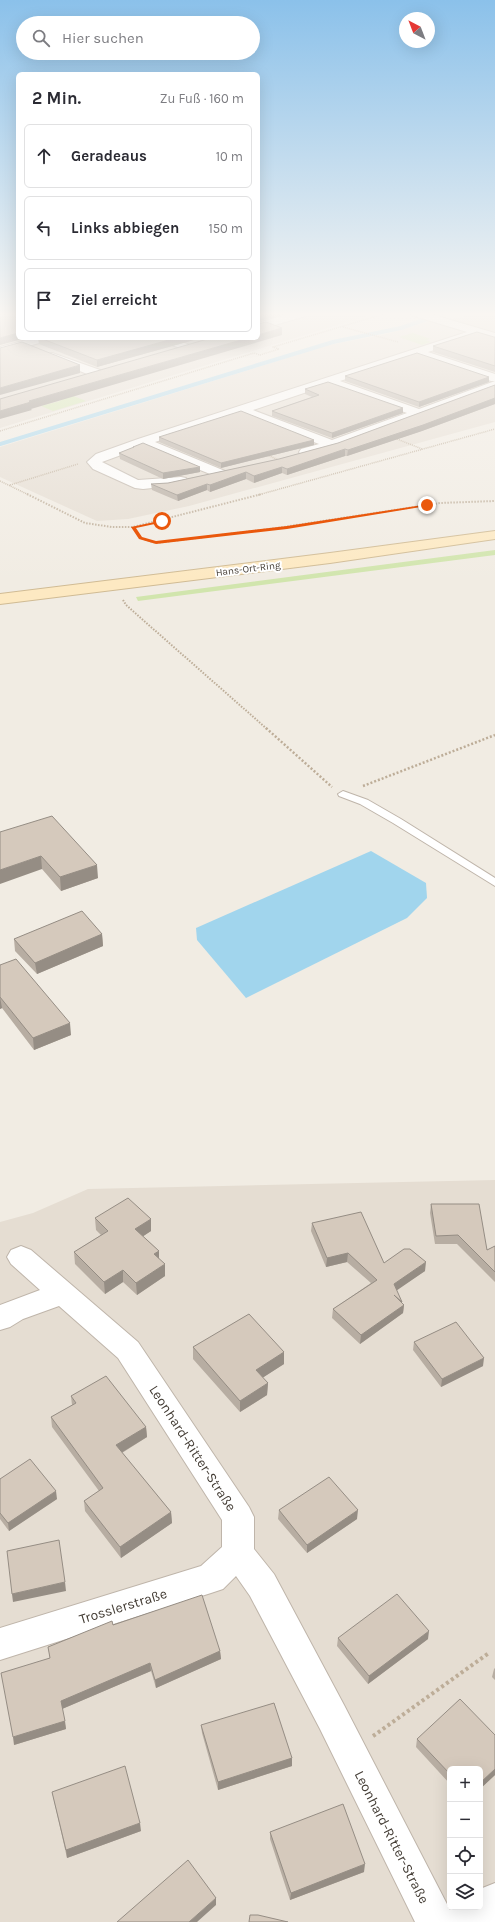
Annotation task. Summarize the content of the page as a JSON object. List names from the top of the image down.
{
  "streets": {
    "main road": ["Hans-Ort-Ring"],
    "street": ["Leonhard-Ritter-Straße", "Trosslerstraße"]
  },
  "crossings": [
    ["Leonhard-Ritter-Straße", "Trosslerstraße"]
  ],
  "north": "top left",
  "page": {
    "search": "Hier suchen",
    "heading": ["2 Min.", "Zu Fuß · 160 m"],
    "list": [
      ["Geradeaus", "10 m"],
      ["Links abbiegen", "150 m"],
      "Ziel erreicht"
    ],
    "map_buttons": ["+", "−"]
  }
}
